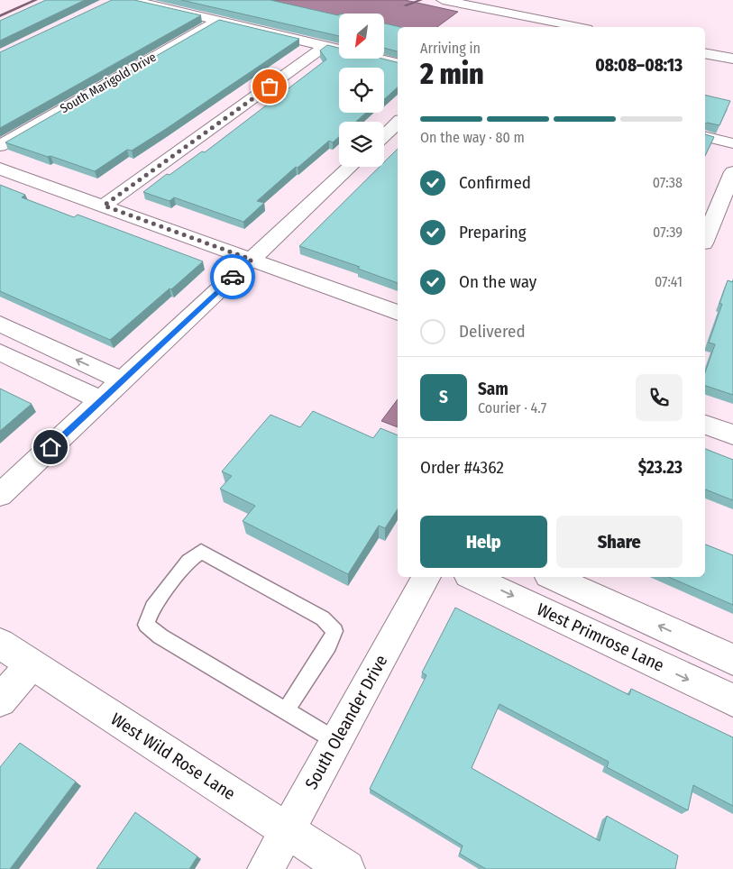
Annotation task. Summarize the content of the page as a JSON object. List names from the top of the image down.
{
  "streets": {
    "street": [
      "South Marigold Drive",
      "West Primrose Lane",
      "South Oleander Drive",
      "West Wild Rose Lane"
    ]
  },
  "crossings": [
    ["South Oleander Drive", "West Wild Rose Lane"]
  ],
  "north": "bottom left",
  "page": {
    "heading": ["2 min", "Arriving in", "08:08–08:13"],
    "panel": [
      "Sam",
      "Courier · 4.7",
      "Order #4362",
      "$23.23"
    ],
    "bar": "On the way · 80 m",
    "list": [
      ["Confirmed", "07:38"],
      ["Preparing", "07:39"],
      ["On the way", "07:41"],
      "Delivered"
    ],
    "round": "S",
    "buttons": ["Help", "Share"]
  }
}
